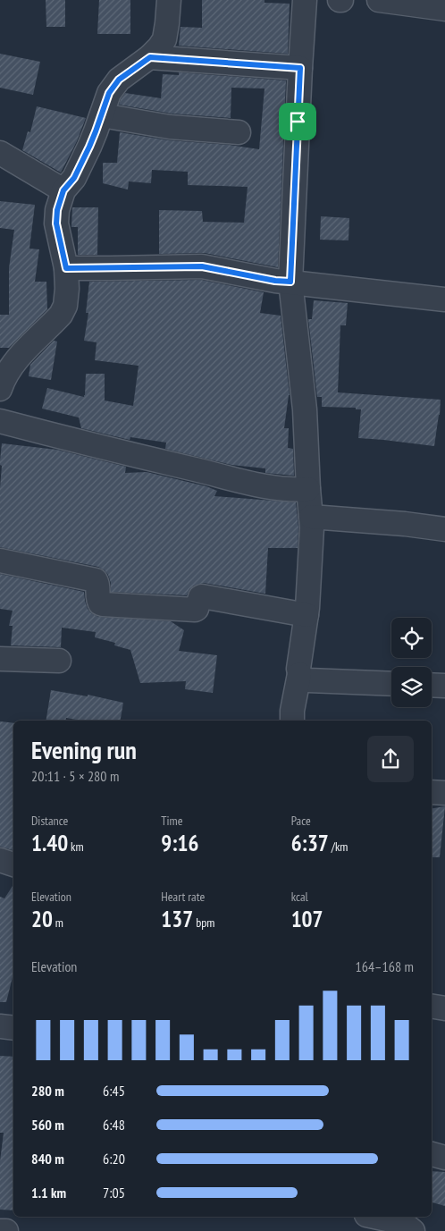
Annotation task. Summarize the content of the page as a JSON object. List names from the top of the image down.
{
  "page": {
    "heading": ["Evening run", "20:11 · 5 × 280 m"],
    "stats": [
      ["Distance", "1.40 km"],
      ["Time", "9:16"],
      ["Pace", "6:37 /km"],
      ["Elevation", "20 m"],
      ["Heart rate", "137 bpm"],
      ["kcal", "107"]
    ],
    "chart": ["Elevation", "164–168 m"],
    "list": [
      {
        "name": "280 m",
        "note": "6:45"
      },
      {
        "name": "560 m",
        "note": "6:48"
      },
      {
        "name": "840 m",
        "note": "6:20"
      },
      {
        "name": "1.1 km",
        "note": "7:05"
      }
    ]
  }
}
